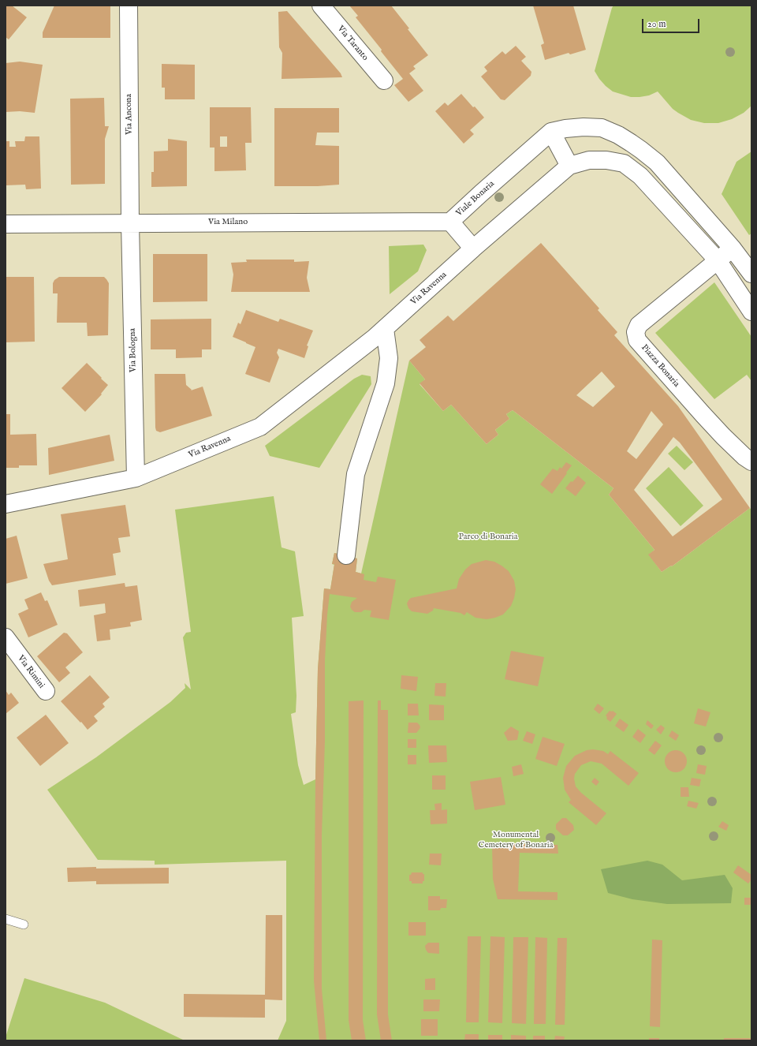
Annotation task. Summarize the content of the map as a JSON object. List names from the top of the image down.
{
  "streets": {
    "street": [
      "Via Taranto",
      "Via Ancona",
      "Viale Bonaria",
      "Via Milano",
      "Via Ravenna",
      "Via Bologna",
      "Piazza Bonaria",
      "Via Rimini"
    ]
  },
  "crossings": [
    ["Via Ancona", "Via Milano"],
    ["Via Ancona", "Via Bologna"],
    ["Viale Bonaria", "Via Milano"],
    ["Viale Bonaria", "Via Ravenna"],
    ["Via Milano", "Via Bologna"],
    ["Via Ravenna", "Via Bologna"]
  ],
  "parks": ["Parco di Bonaria", "Monumental Cemetery of Bonaria"],
  "scale_bar": "20 m"
}
